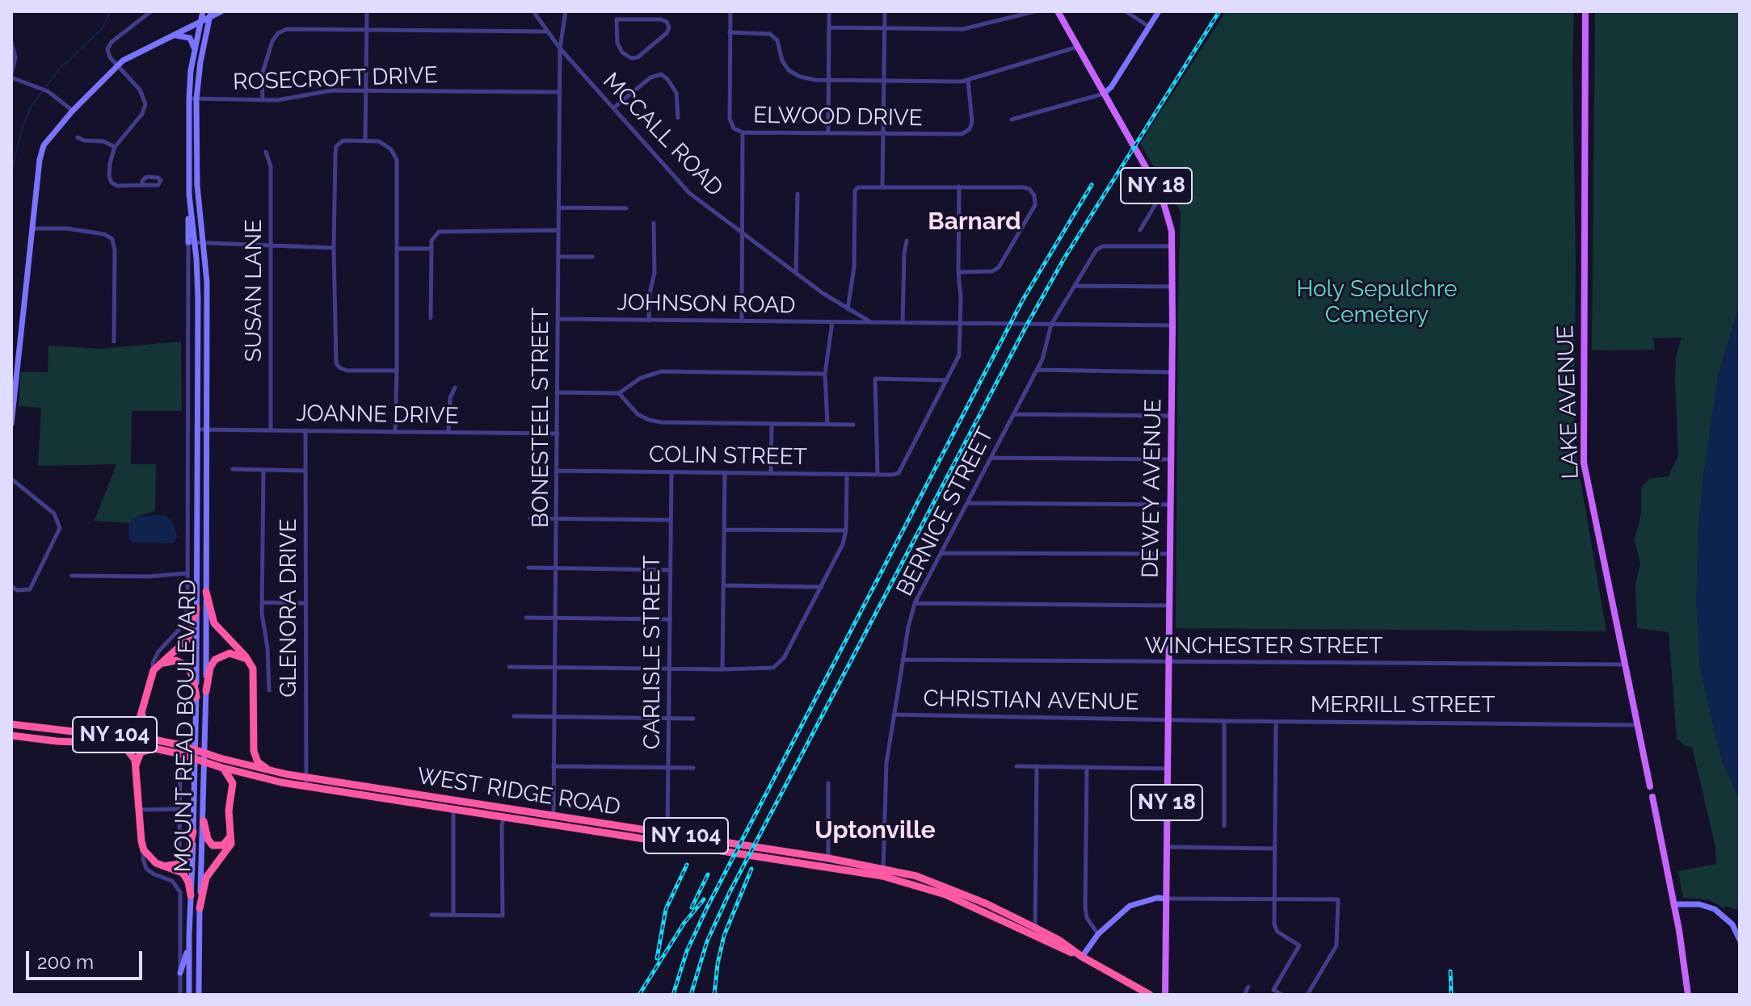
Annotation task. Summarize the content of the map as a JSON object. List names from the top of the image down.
{
  "streets": {
    "highway": ["NY 104", "WEST RIDGE ROAD"],
    "main road": [
      "NY 18",
      "LAKE AVENUE",
      "DEWEY AVENUE",
      "MOUNT READ BOULEVARD"
    ],
    "street": [
      "ROSECROFT DRIVE",
      "ELWOOD DRIVE",
      "MCCALL ROAD",
      "SUSAN LANE",
      "JOHNSON ROAD",
      "JOANNE DRIVE",
      "BONESTEEL STREET",
      "COLIN STREET",
      "BERNICE STREET",
      "GLENORA DRIVE",
      "WINCHESTER STREET",
      "CARLISLE STREET",
      "CHRISTIAN AVENUE",
      "MERRILL STREET"
    ]
  },
  "crossings": [
    ["ROSECROFT DRIVE", "BONESTEEL STREET"],
    ["ROSECROFT DRIVE", "MOUNT READ BOULEVARD"],
    ["MCCALL ROAD", "JOHNSON ROAD"],
    ["MCCALL ROAD", "BONESTEEL STREET"],
    ["MCCALL ROAD", "DEWEY AVENUE"],
    ["MCCALL ROAD", "BERNICE STREET"],
    ["SUSAN LANE", "JOANNE DRIVE"],
    ["JOHNSON ROAD", "BONESTEEL STREET"],
    ["LAKE AVENUE", "WINCHESTER STREET"],
    ["LAKE AVENUE", "MERRILL STREET"],
    ["JOANNE DRIVE", "BONESTEEL STREET"],
    ["JOANNE DRIVE", "GLENORA DRIVE"],
    ["JOANNE DRIVE", "MOUNT READ BOULEVARD"],
    ["BONESTEEL STREET", "COLIN STREET"],
    ["BONESTEEL STREET", "WEST RIDGE ROAD"],
    ["COLIN STREET", "CARLISLE STREET"],
    ["DEWEY AVENUE", "BERNICE STREET"],
    ["DEWEY AVENUE", "WINCHESTER STREET"],
    ["DEWEY AVENUE", "CHRISTIAN AVENUE"],
    ["DEWEY AVENUE", "MERRILL STREET"],
    ["BERNICE STREET", "WINCHESTER STREET"],
    ["BERNICE STREET", "CHRISTIAN AVENUE"],
    ["BERNICE STREET", "WEST RIDGE ROAD"],
    ["GLENORA DRIVE", "WEST RIDGE ROAD"],
    ["CARLISLE STREET", "WEST RIDGE ROAD"],
    ["CHRISTIAN AVENUE", "MERRILL STREET"],
    ["MOUNT READ BOULEVARD", "WEST RIDGE ROAD"]
  ],
  "districts": ["Barnard", "Uptonville"],
  "parks": ["Holy Sepulchre Cemetery"],
  "scale_bar": "200 m"
}
